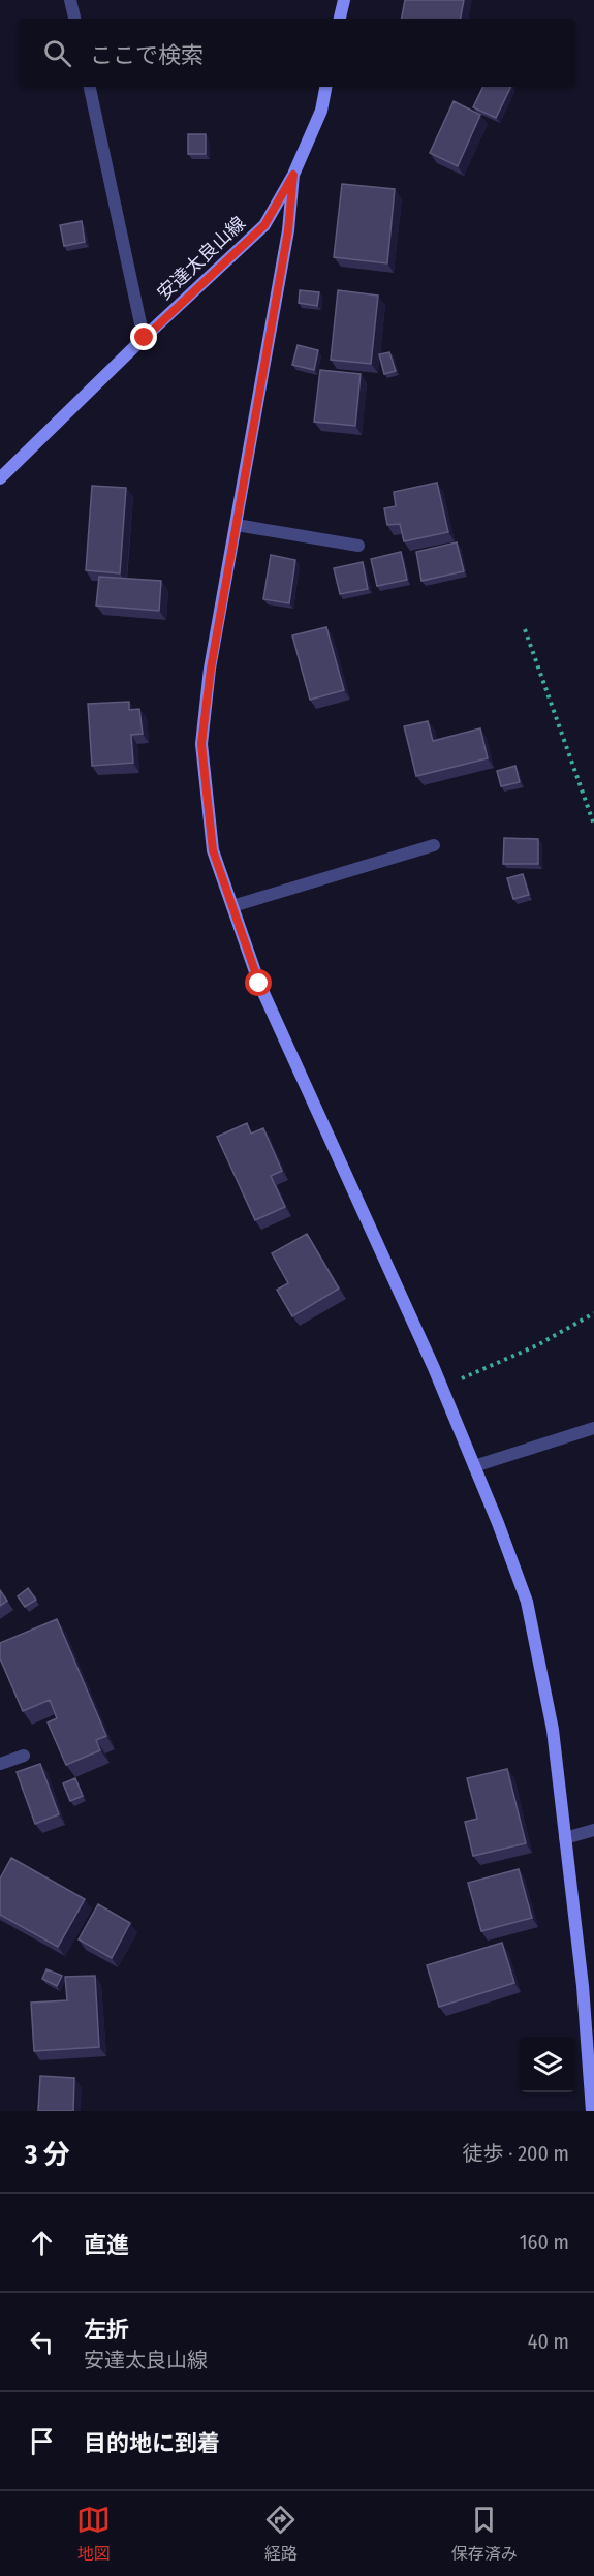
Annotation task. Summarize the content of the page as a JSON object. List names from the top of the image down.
{
  "streets": {
    "street": ["安達太良山線"]
  },
  "page": {
    "search": "ここで検索",
    "heading": ["3 分", "徒歩 · 200 m"],
    "list": [
      ["直進", "160 m"],
      ["左折", "安達太良山線", "40 m"],
      "目的地に到着"
    ],
    "nav": ["地図", "経路", "保存済み"]
  }
}
